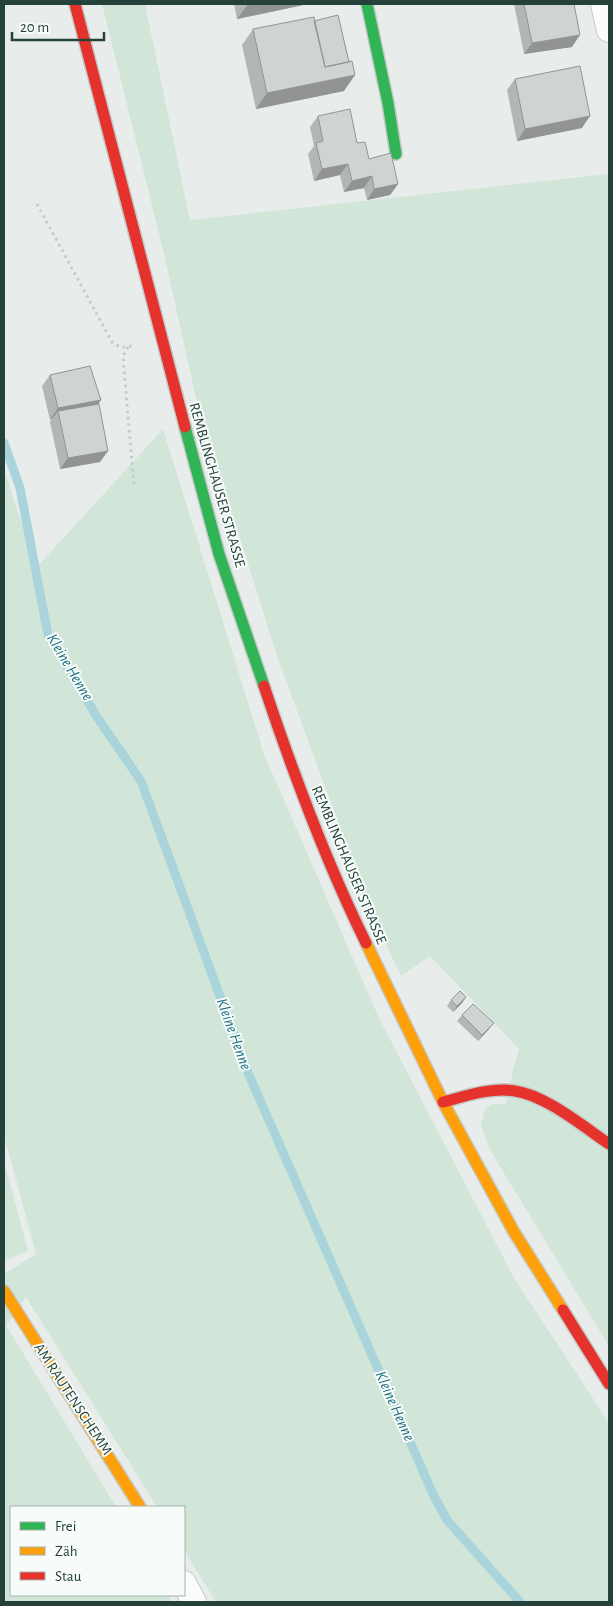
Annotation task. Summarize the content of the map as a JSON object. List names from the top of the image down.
{
  "streets": {
    "main road": ["REMBLINGHAUSER STRASSE", "AM RAUTENSCHEMM"]
  },
  "water": ["Kleine Henne"],
  "legend": ["Frei", "Zäh", "Stau"],
  "scale_bar": "20 m"
}
